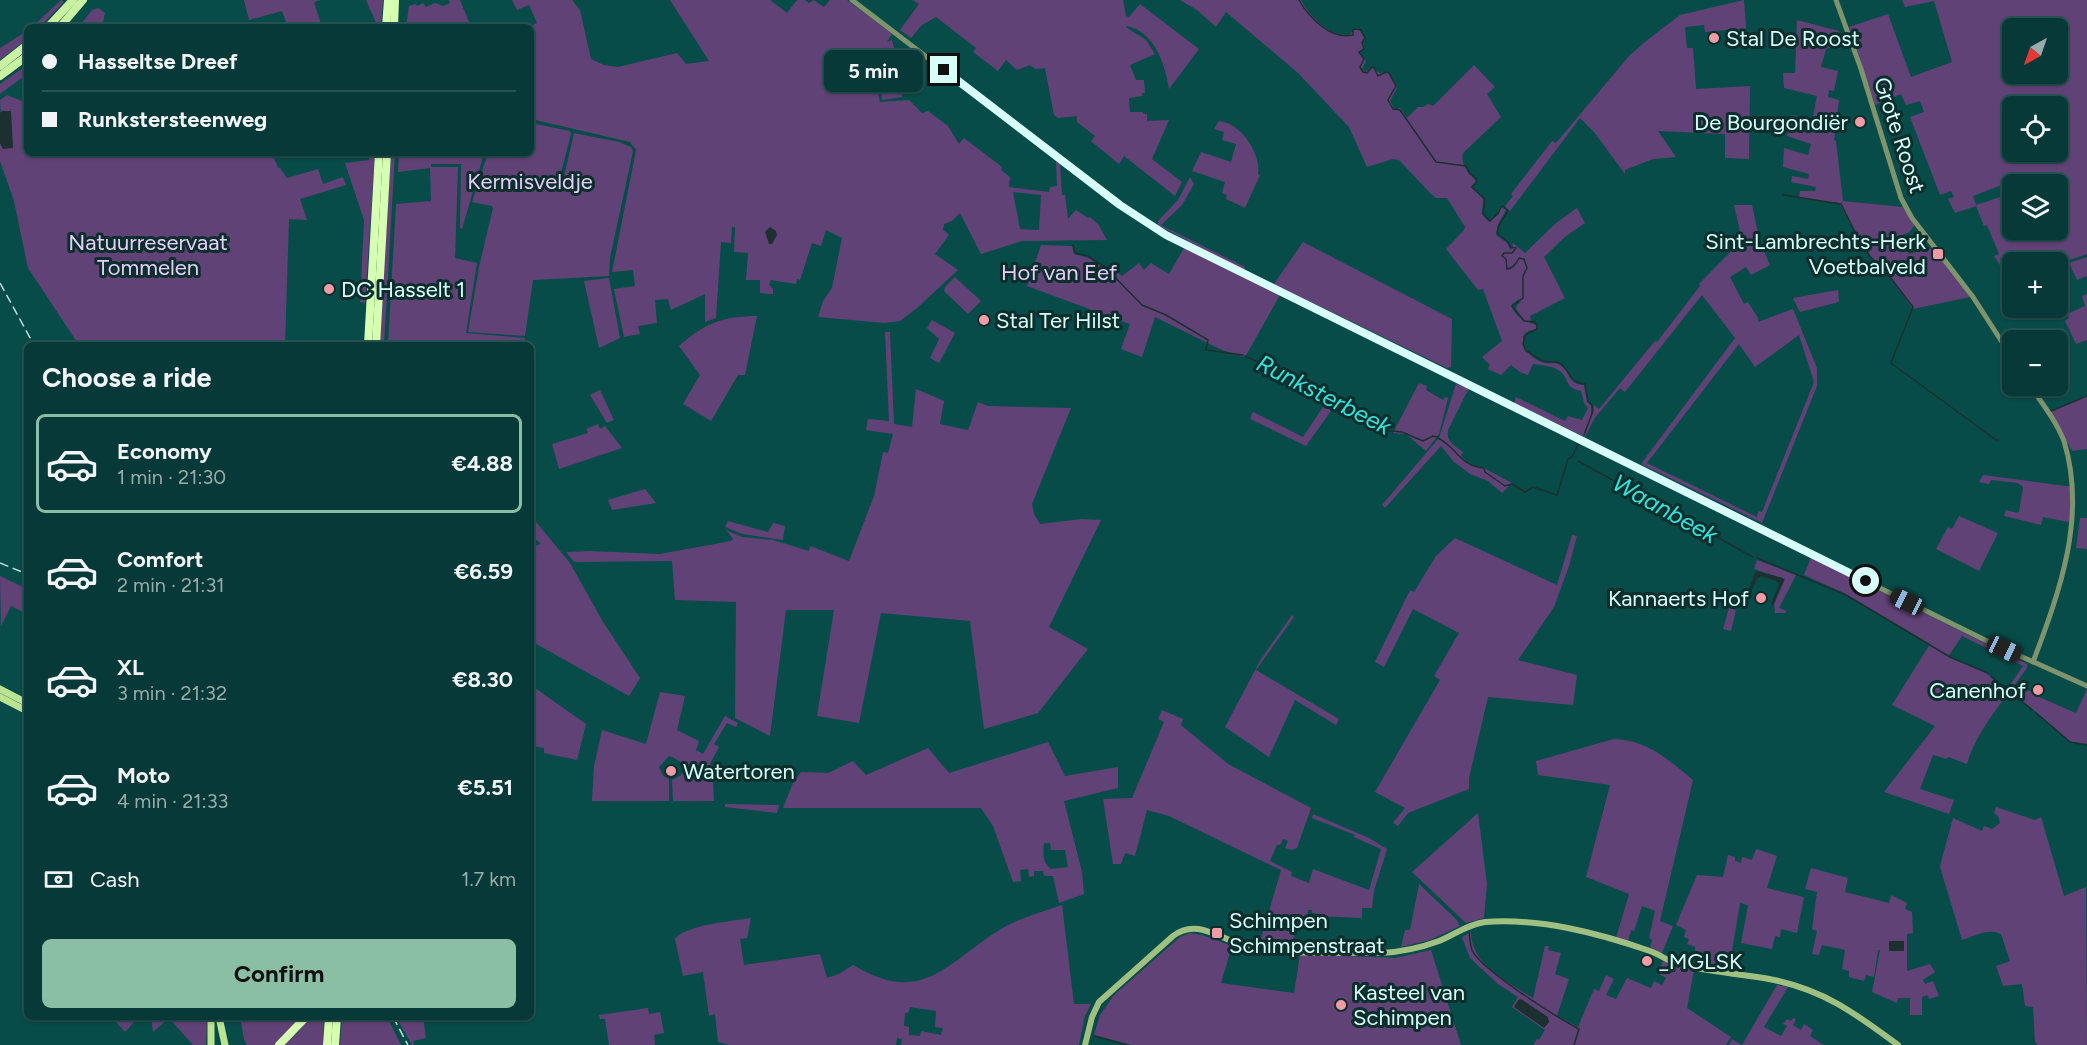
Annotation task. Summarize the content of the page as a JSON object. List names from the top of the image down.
{
  "streets": {
    "street": ["Grote Roost"]
  },
  "water": ["Runksterbeek", "Waanbeek"],
  "parks": ["Kermisveldje", "Natuurreservaat Tommelen", "Hof van Eef"],
  "places": {
    "other": [
      "Stal De Roost",
      "De Bourgondiër",
      "DC Hasselt 1",
      "Stal Ter Hilst",
      "Kannaerts Hof",
      "Canenhof",
      "Watertoren",
      "_MGLSK",
      "Kasteel van Schimpen"
    ],
    "transit": ["Sint-Lambrechts-Herk Voetbalveld", "Schimpen Schimpenstraat"]
  },
  "north": "bottom left",
  "page": {
    "map_buttons": ["+", "−"],
    "banner": ["Hasseltse Dreef", "Runkstersteenweg"],
    "bubble": "5 min",
    "heading": "Choose a ride",
    "list": [
      {
        "name": "Economy",
        "note": "1 min · 21:30",
        "value": "€4.88"
      },
      {
        "name": "Comfort",
        "note": "2 min · 21:31",
        "value": "€6.59"
      },
      {
        "name": "XL",
        "note": "3 min · 21:32",
        "value": "€8.30"
      },
      {
        "name": "Moto",
        "note": "4 min · 21:33",
        "value": "€5.51"
      }
    ],
    "pay": ["Cash", "1.7 km"],
    "buttons": "Confirm"
  }
}
